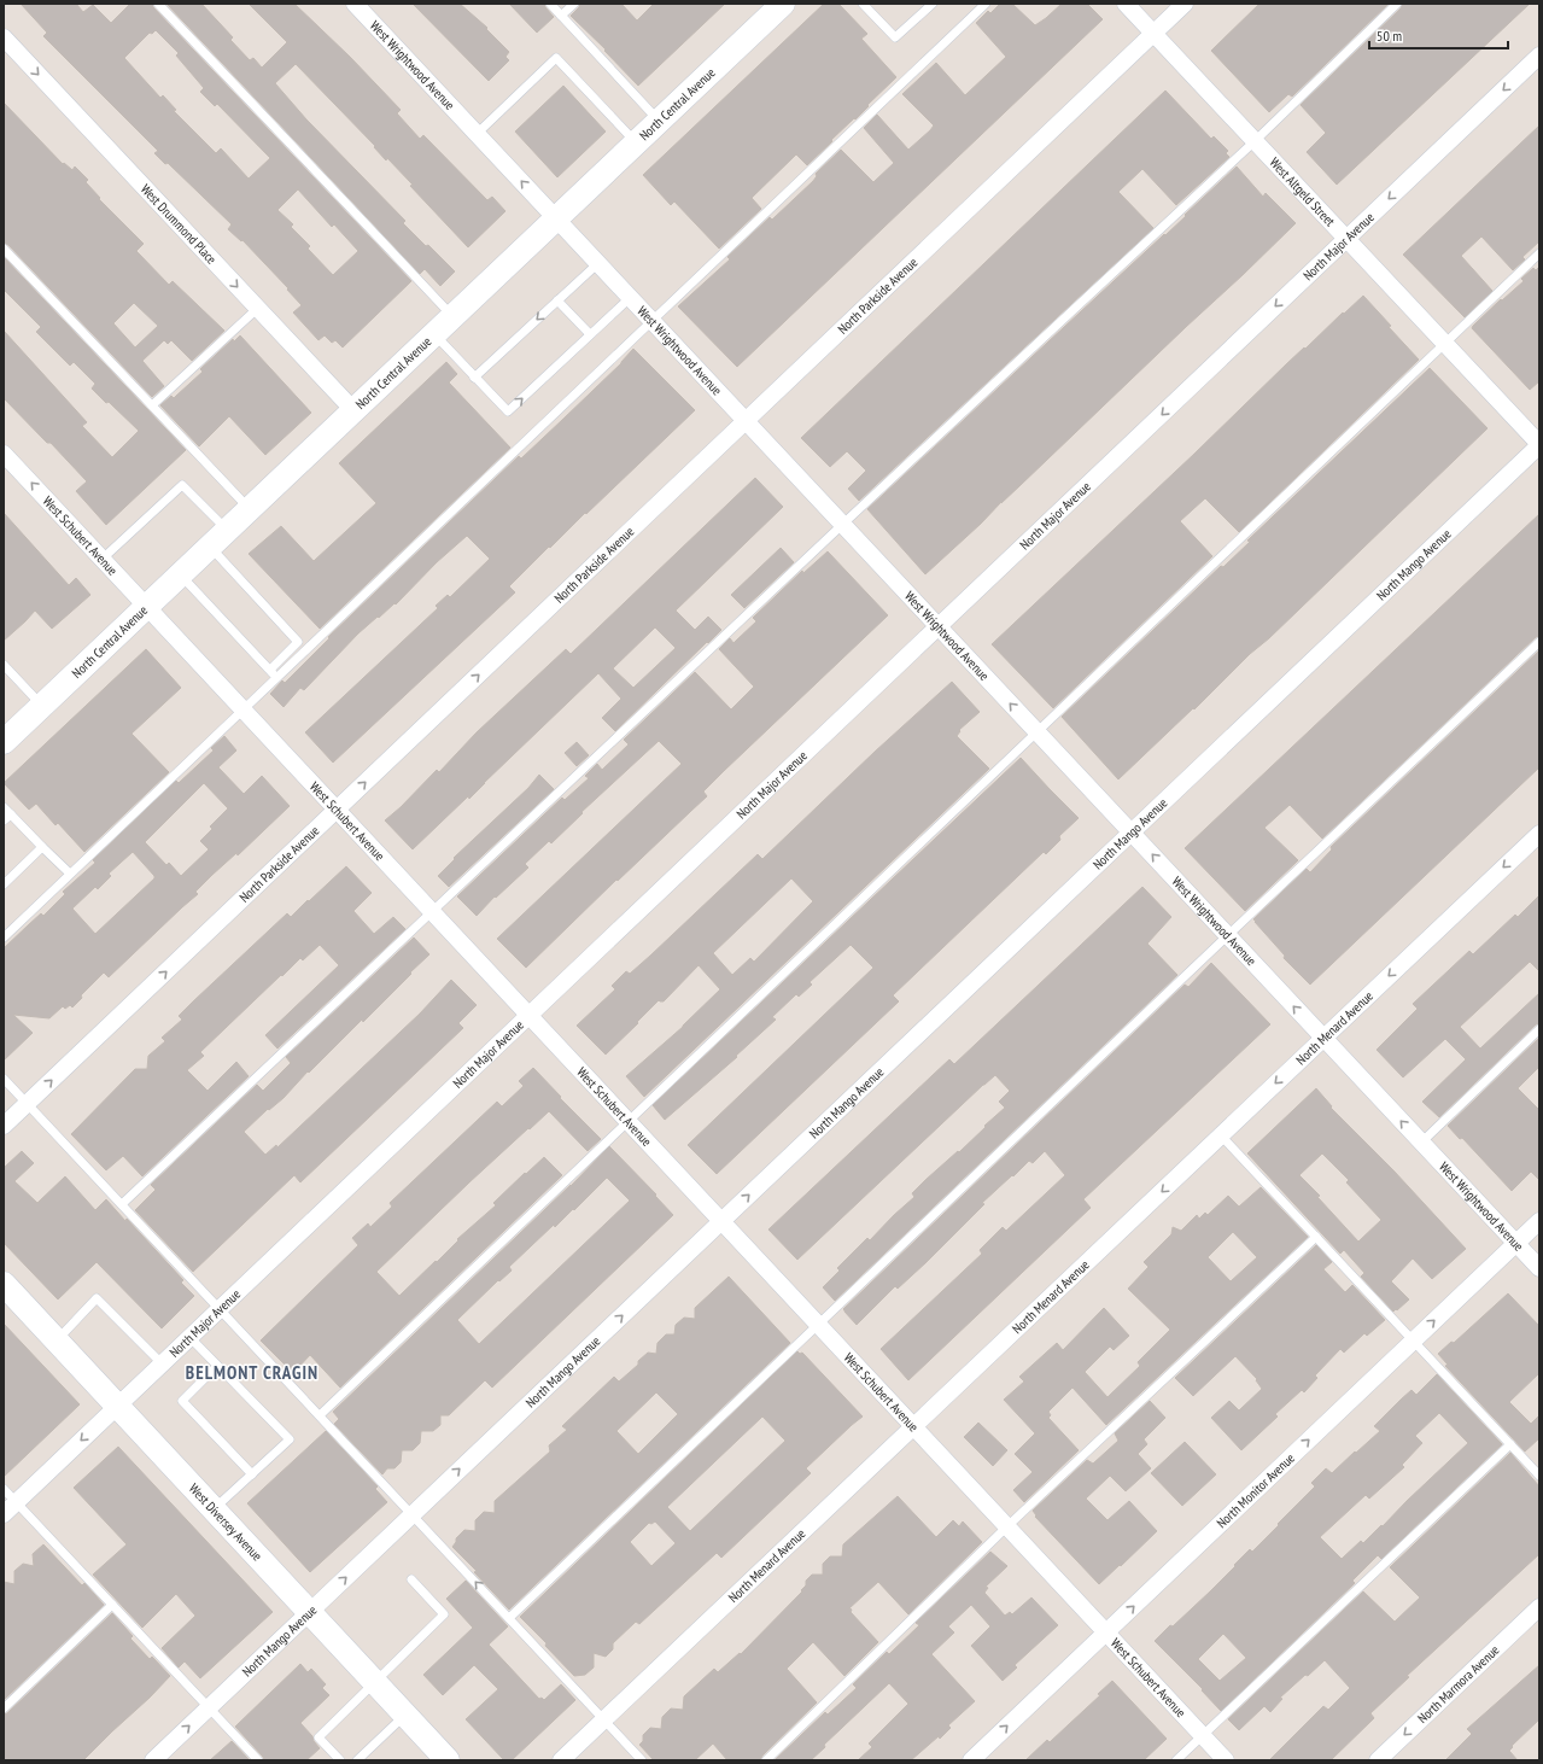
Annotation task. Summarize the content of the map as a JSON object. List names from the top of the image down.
{
  "streets": {
    "street": [
      "West Wrightwood Avenue",
      "North Central Avenue",
      "West Altgeld Street",
      "West Drummond Place",
      "North Major Avenue",
      "North Parkside Avenue",
      "West Schubert Avenue",
      "North Mango Avenue",
      "North Menard Avenue",
      "North Monitor Avenue",
      "West Diversey Avenue",
      "North Marmora Avenue"
    ]
  },
  "crossings": [
    ["West Wrightwood Avenue", "North Central Avenue"],
    ["West Wrightwood Avenue", "North Major Avenue"],
    ["West Wrightwood Avenue", "North Parkside Avenue"],
    ["West Wrightwood Avenue", "North Mango Avenue"],
    ["West Wrightwood Avenue", "North Menard Avenue"],
    ["West Wrightwood Avenue", "North Monitor Avenue"],
    ["North Central Avenue", "West Drummond Place"],
    ["North Central Avenue", "West Schubert Avenue"],
    ["West Altgeld Street", "North Major Avenue"],
    ["West Altgeld Street", "North Parkside Avenue"],
    ["West Altgeld Street", "North Mango Avenue"],
    ["North Major Avenue", "West Schubert Avenue"],
    ["North Major Avenue", "West Diversey Avenue"],
    ["North Parkside Avenue", "West Schubert Avenue"],
    ["West Schubert Avenue", "North Mango Avenue"],
    ["West Schubert Avenue", "North Menard Avenue"],
    ["West Schubert Avenue", "North Monitor Avenue"],
    ["North Mango Avenue", "West Diversey Avenue"]
  ],
  "one_way": [
    "West Wrightwood Avenue",
    "West Drummond Place",
    "North Major Avenue",
    "North Parkside Avenue",
    "North Mango Avenue",
    "North Menard Avenue",
    "North Monitor Avenue",
    "North Marmora Avenue"
  ],
  "districts": ["BELMONT CRAGIN"],
  "scale_bar": "50 m"
}
